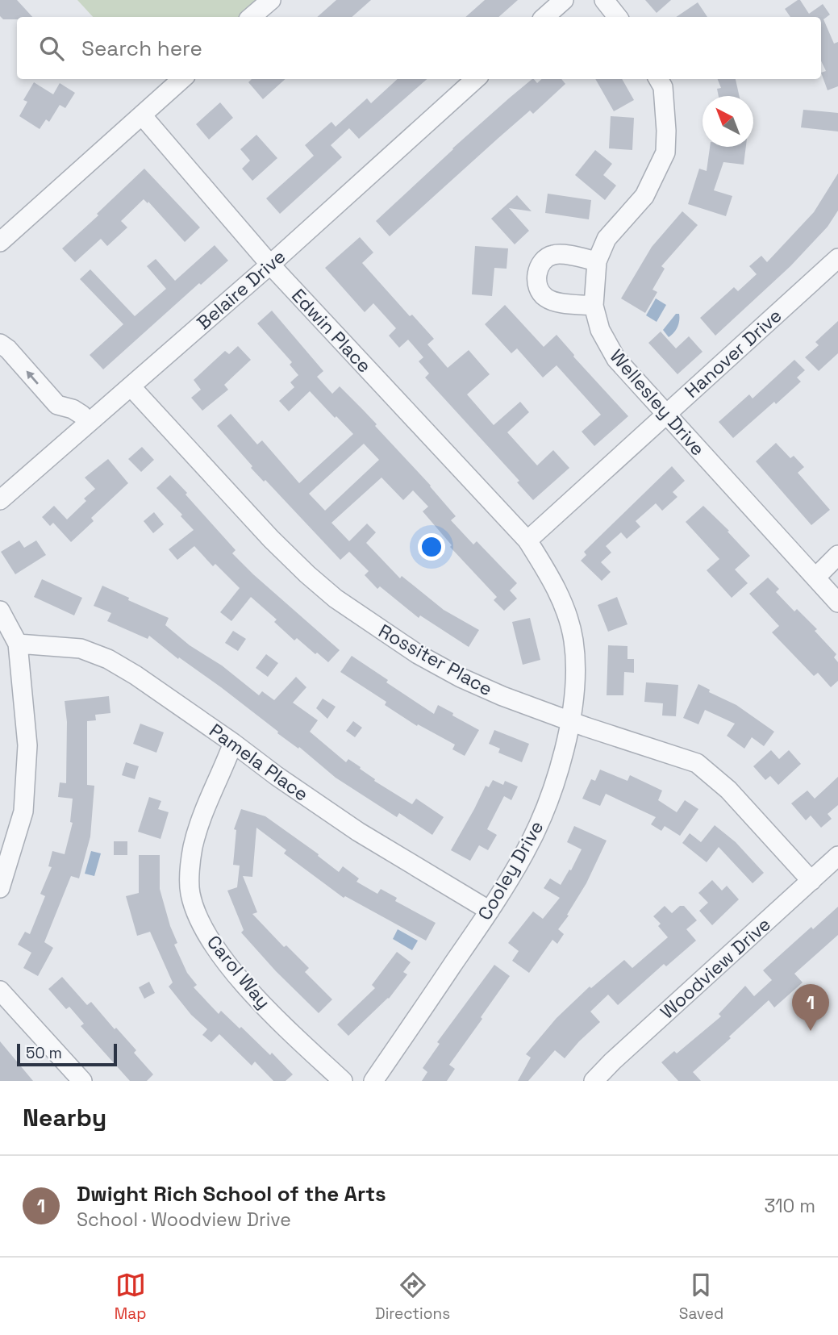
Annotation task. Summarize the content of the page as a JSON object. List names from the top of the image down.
{
  "streets": {
    "street": [
      "Belaire Drive",
      "Edwin Place",
      "Hanover Drive",
      "Wellesley Drive",
      "Rossiter Place",
      "Pamela Place",
      "Cooley Drive",
      "Woodview Drive",
      "Carol Way"
    ]
  },
  "crossings": [
    ["Belaire Drive", "Edwin Place"],
    ["Belaire Drive", "Rossiter Place"],
    ["Edwin Place", "Hanover Drive"],
    ["Edwin Place", "Cooley Drive"],
    ["Hanover Drive", "Wellesley Drive"],
    ["Hanover Drive", "Cooley Drive"],
    ["Rossiter Place", "Cooley Drive"],
    ["Rossiter Place", "Woodview Drive"],
    ["Pamela Place", "Cooley Drive"],
    ["Pamela Place", "Carol Way"]
  ],
  "scale_bar": "50 m",
  "north": "top left",
  "page": {
    "search": "Search here",
    "pins": "1",
    "scale": "50 m",
    "heading": "Nearby",
    "list": [
      {
        "mark": "1",
        "name": "Dwight Rich School of the Arts",
        "note": "School · Woodview Drive",
        "value": "310 m"
      }
    ],
    "nav": ["Map", "Directions", "Saved"]
  }
}
